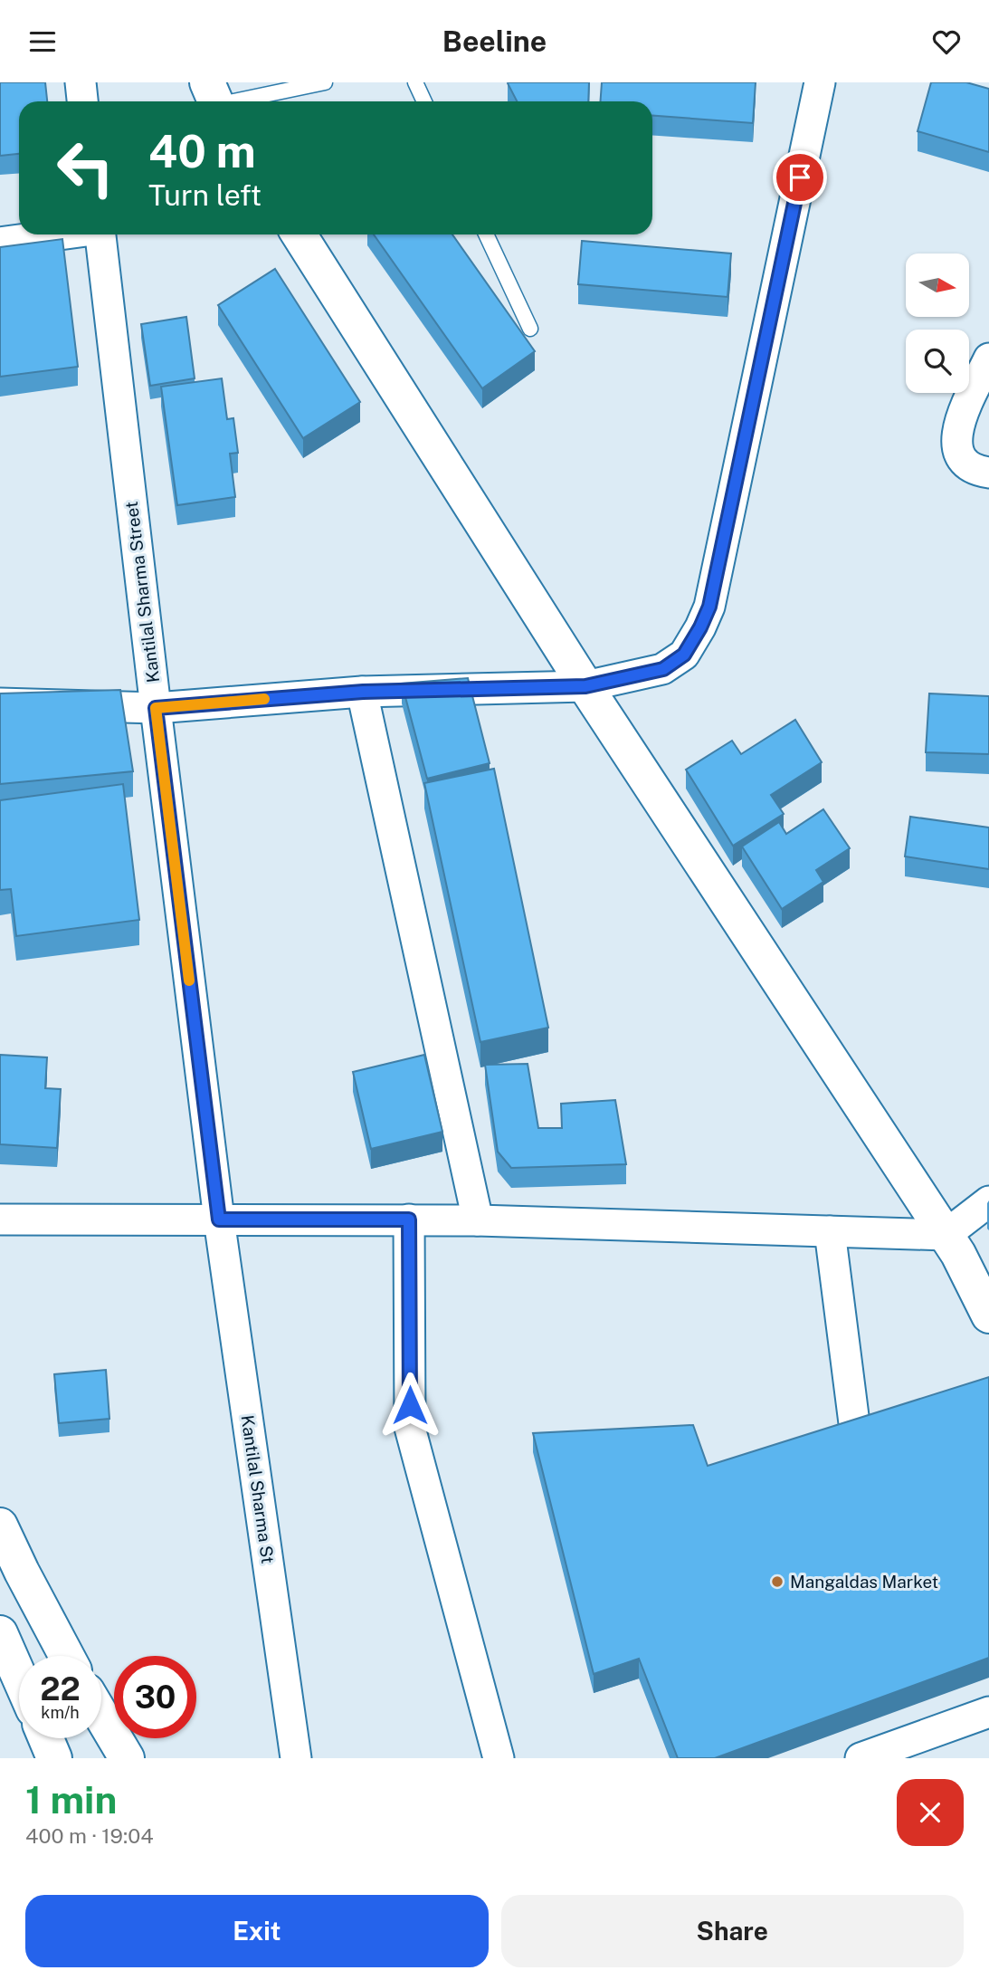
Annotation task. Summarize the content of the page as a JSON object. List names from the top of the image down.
{
  "streets": {
    "street": ["Kantilal Sharma Street", "Kantilal Sharma St"]
  },
  "crossings": [
    ["Kantilal Sharma Street", "Kantilal Sharma St"]
  ],
  "places": ["Mangaldas Market"],
  "north": "right",
  "page": {
    "header": "Beeline",
    "turn": ["40 m", "Turn left"],
    "speed": "22 km/h",
    "limit": "30",
    "heading": ["1 min", "400 m · 19:04"],
    "buttons": ["Exit", "Share"]
  }
}
